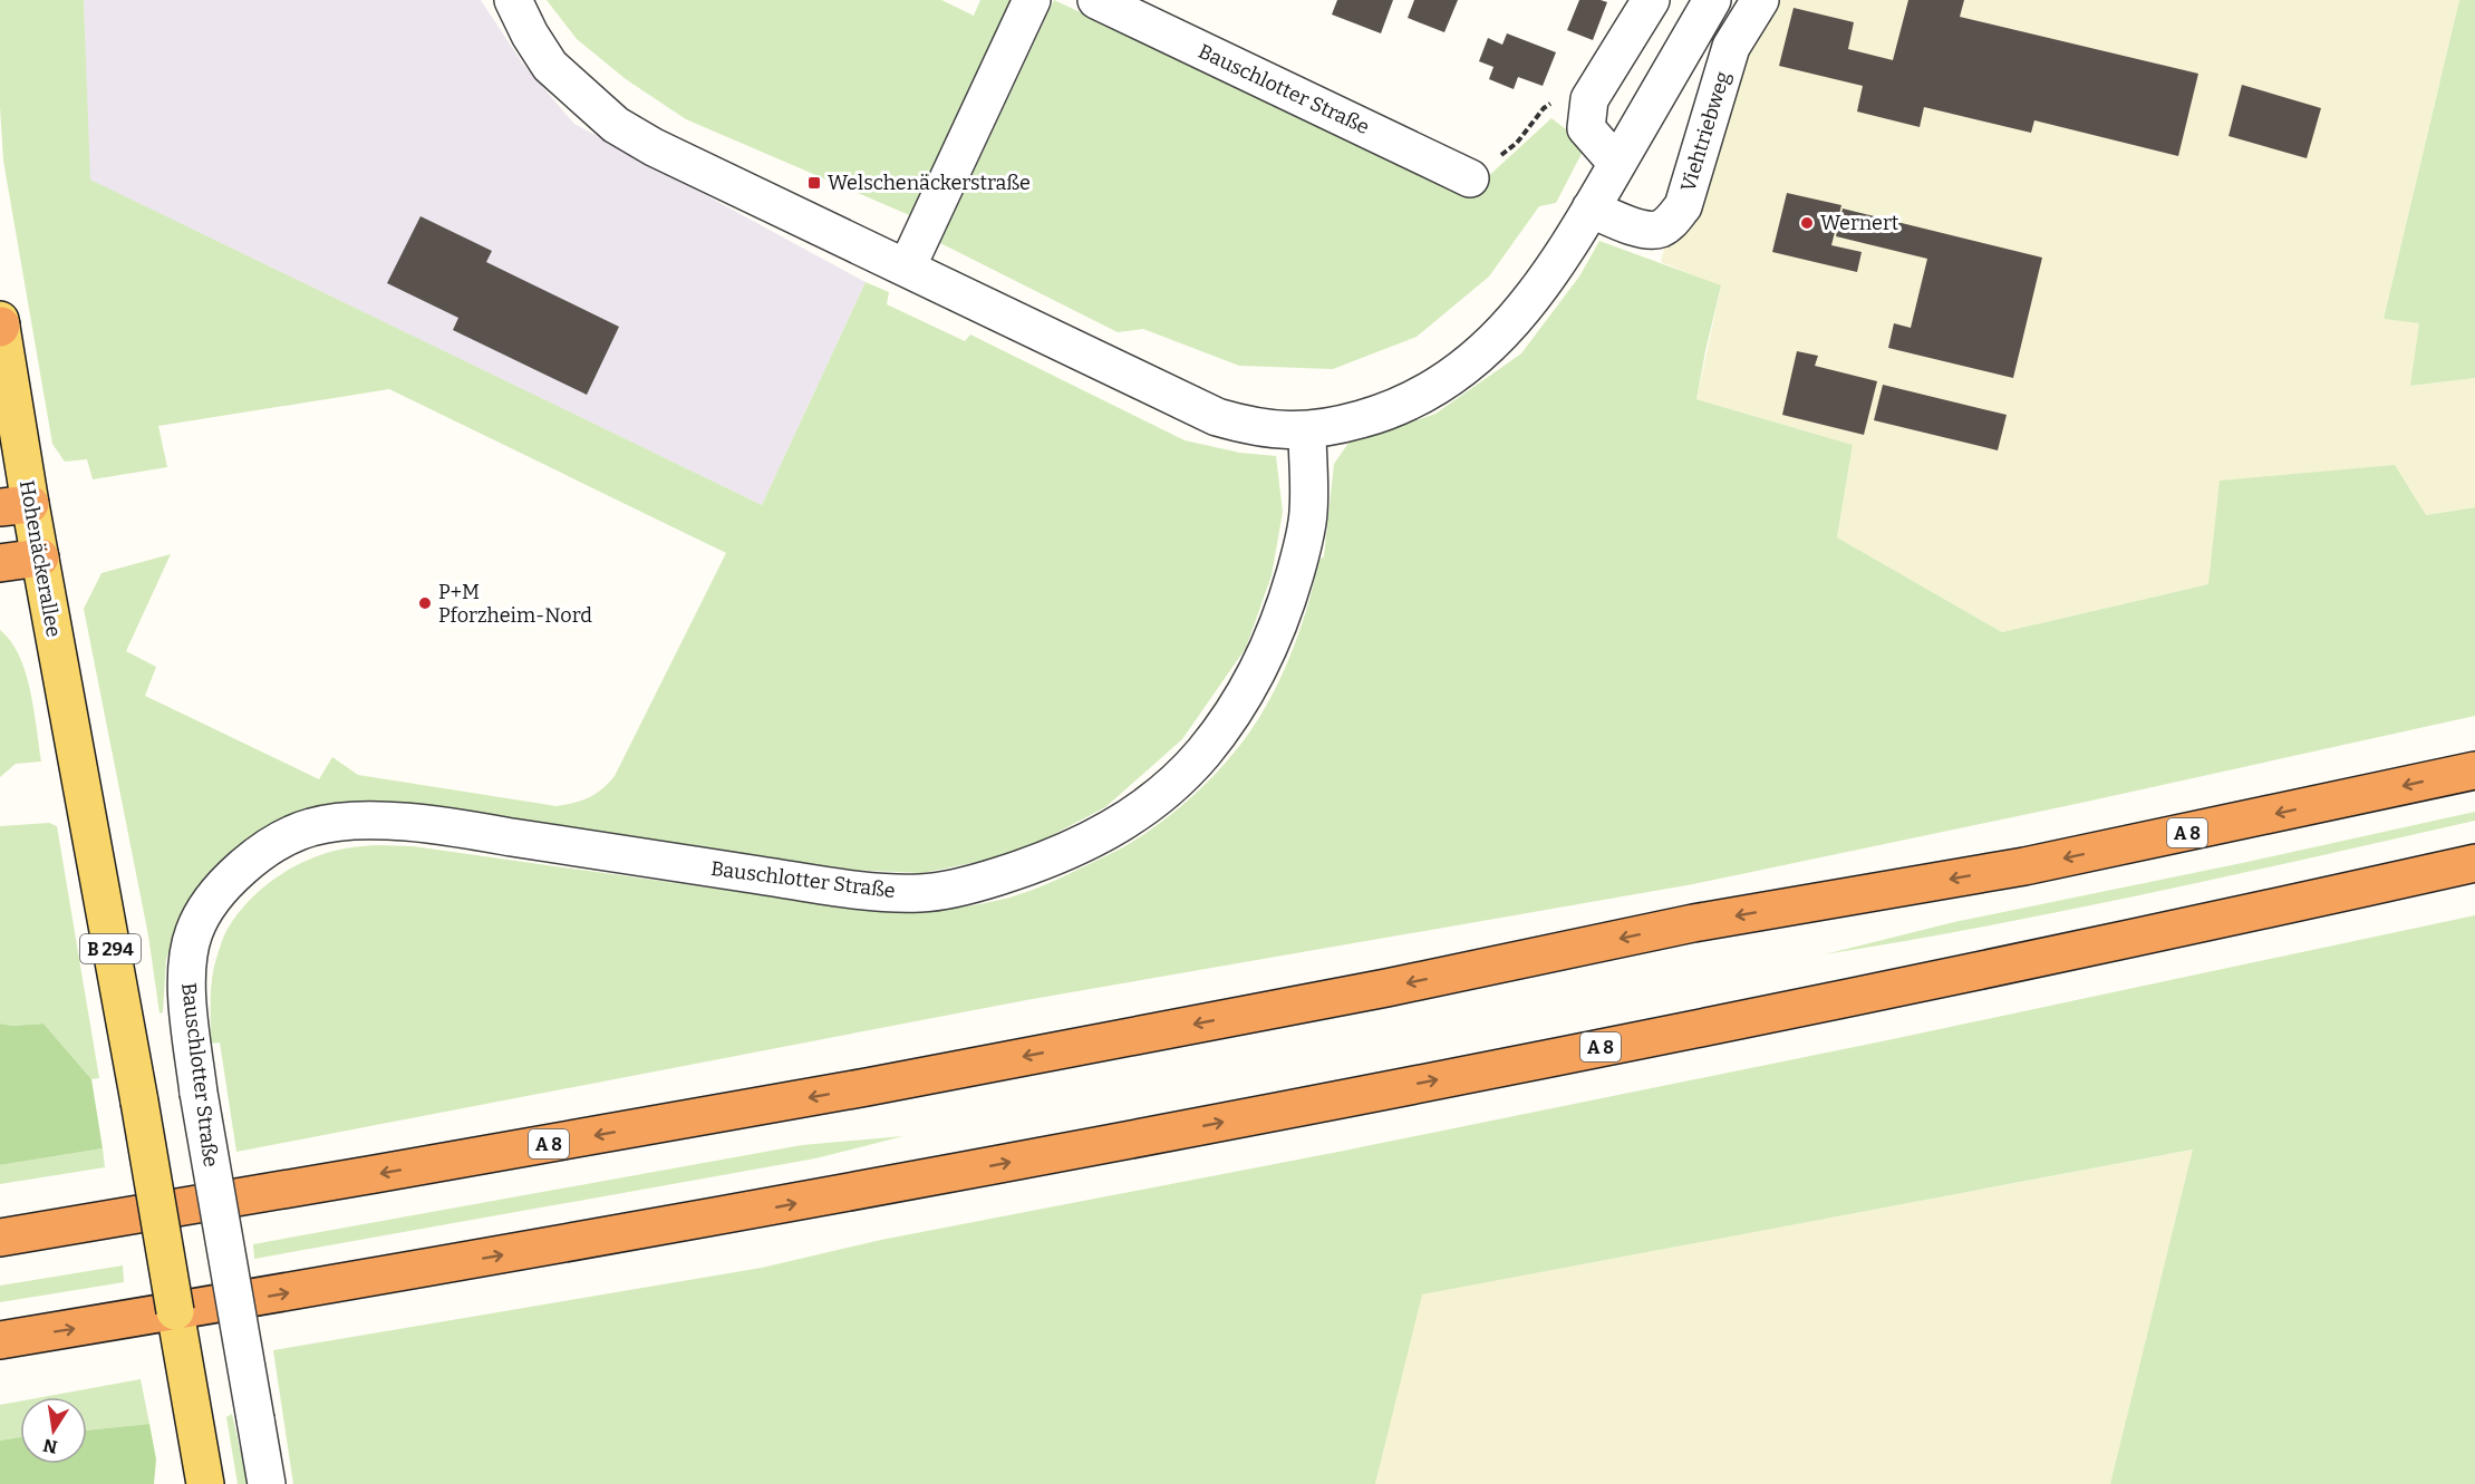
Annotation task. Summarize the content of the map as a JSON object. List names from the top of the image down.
{
  "streets": {
    "highway": ["A 8"],
    "main road": ["Hohenäckerallee", "B 294"],
    "street": ["Bauschlotter Straße", "Viehtriebweg"]
  },
  "places": {
    "transit": ["Welschenäckerstraße"],
    "other": ["Wernert", "P+M Pforzheim-Nord"]
  },
  "north": "bottom"
}
